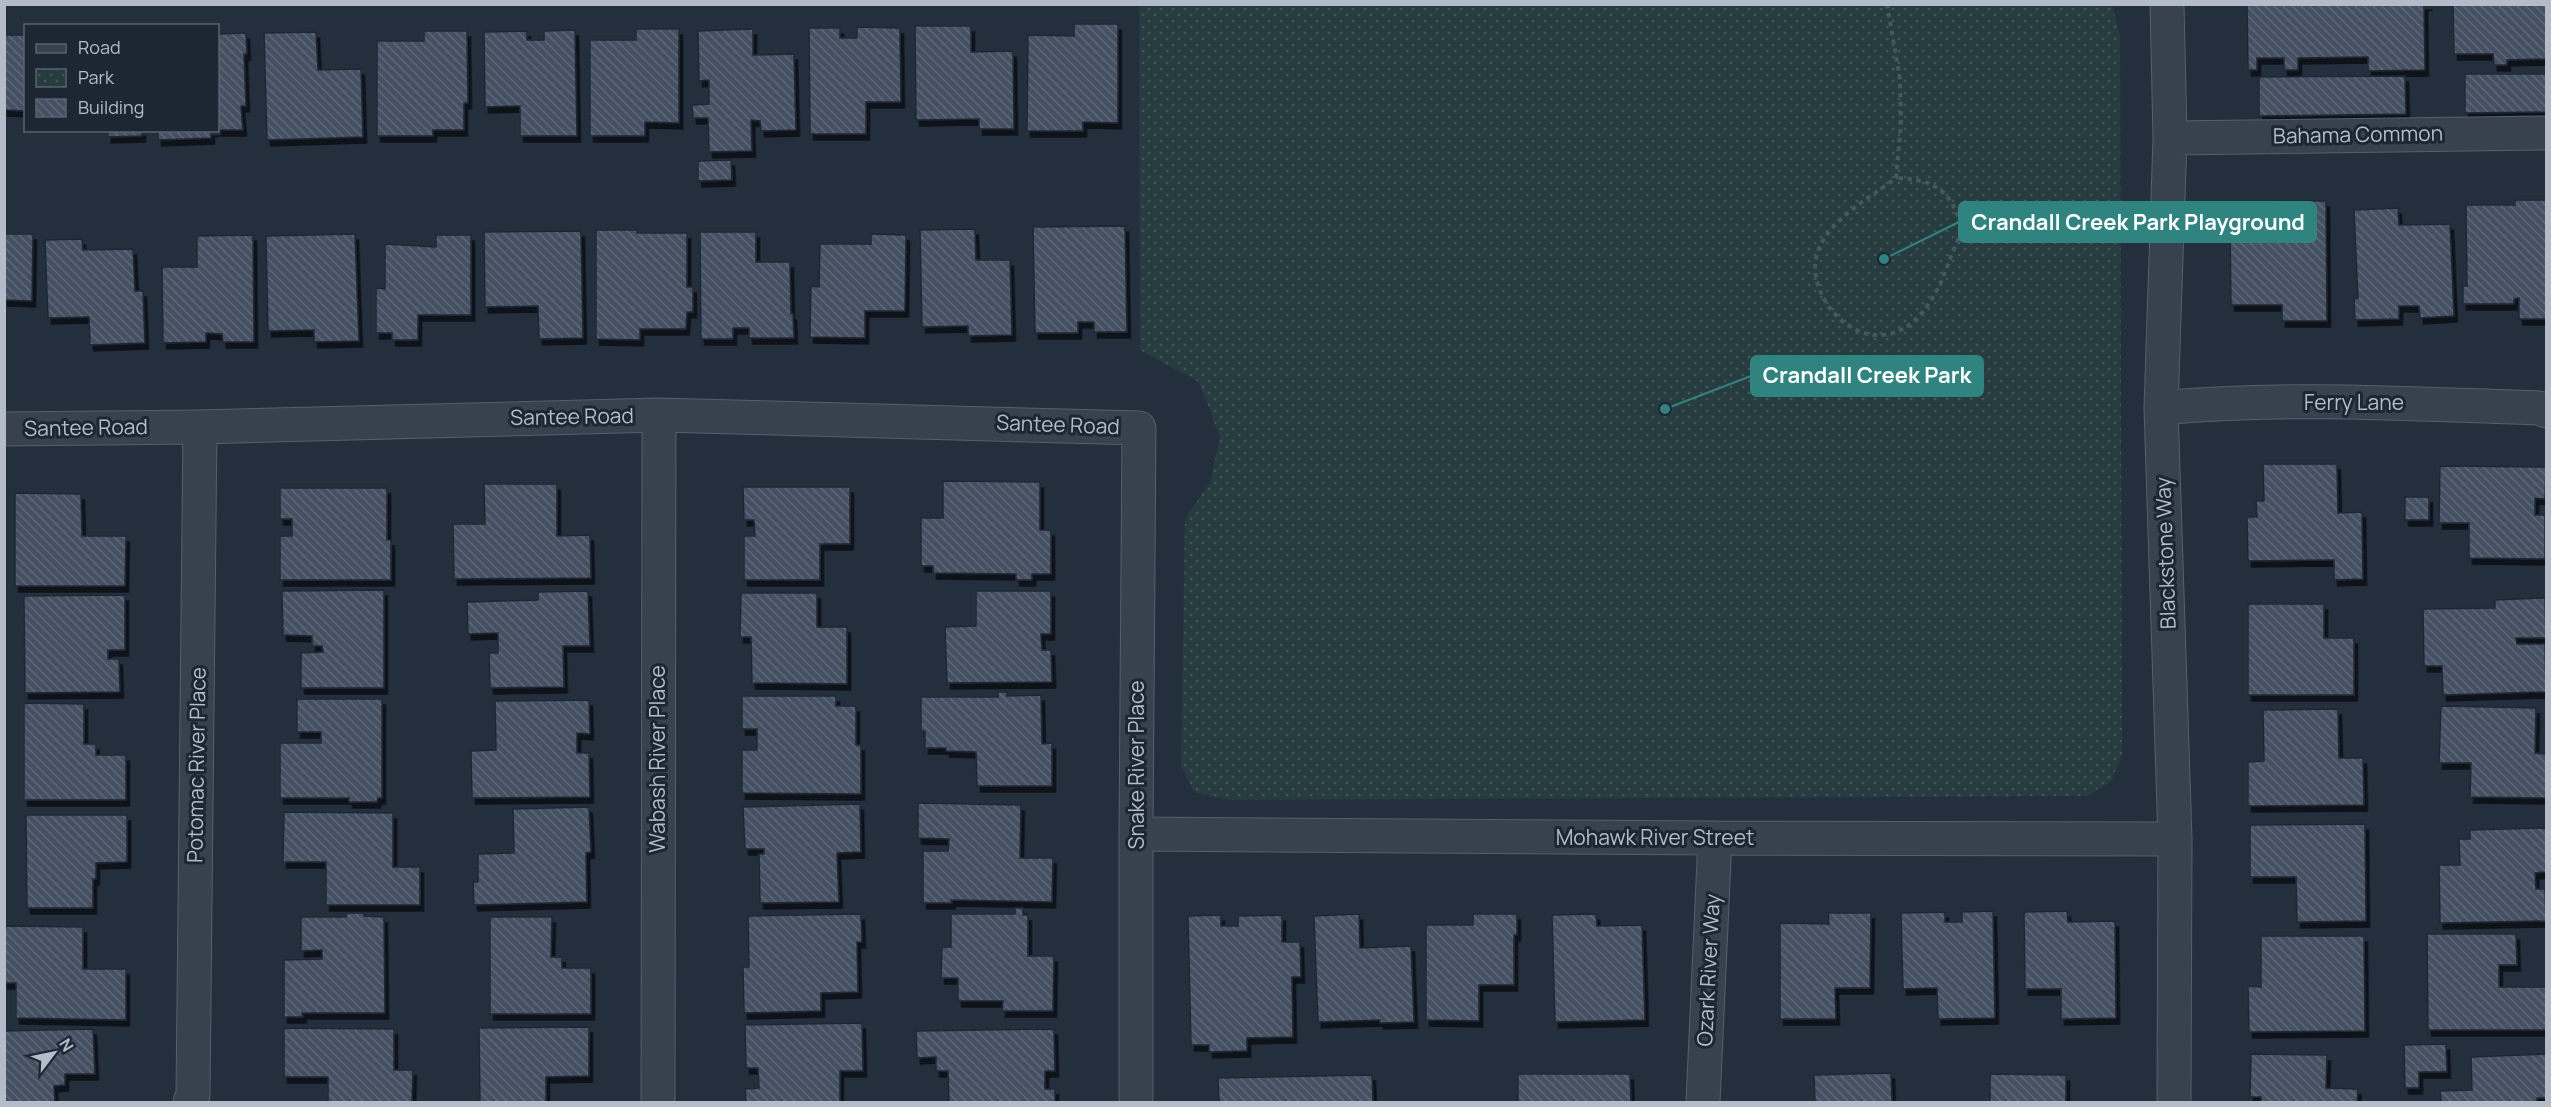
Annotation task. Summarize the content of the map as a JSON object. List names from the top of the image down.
{
  "streets": {
    "street": [
      "Bahama Common",
      "Ferry Lane",
      "Santee Road",
      "Blackstone Way",
      "Wabash River Place",
      "Potomac River Place",
      "Snake River Place",
      "Mohawk River Street",
      "Ozark River Way"
    ]
  },
  "crossings": [
    ["Bahama Common", "Blackstone Way"],
    ["Ferry Lane", "Blackstone Way"],
    ["Santee Road", "Wabash River Place"],
    ["Santee Road", "Potomac River Place"],
    ["Santee Road", "Snake River Place"],
    ["Blackstone Way", "Mohawk River Street"],
    ["Snake River Place", "Mohawk River Street"],
    ["Mohawk River Street", "Ozark River Way"]
  ],
  "places": ["Crandall Creek Park Playground", "Crandall Creek Park"],
  "legend": ["Road", "Park", "Building"],
  "north": "top right"
}
